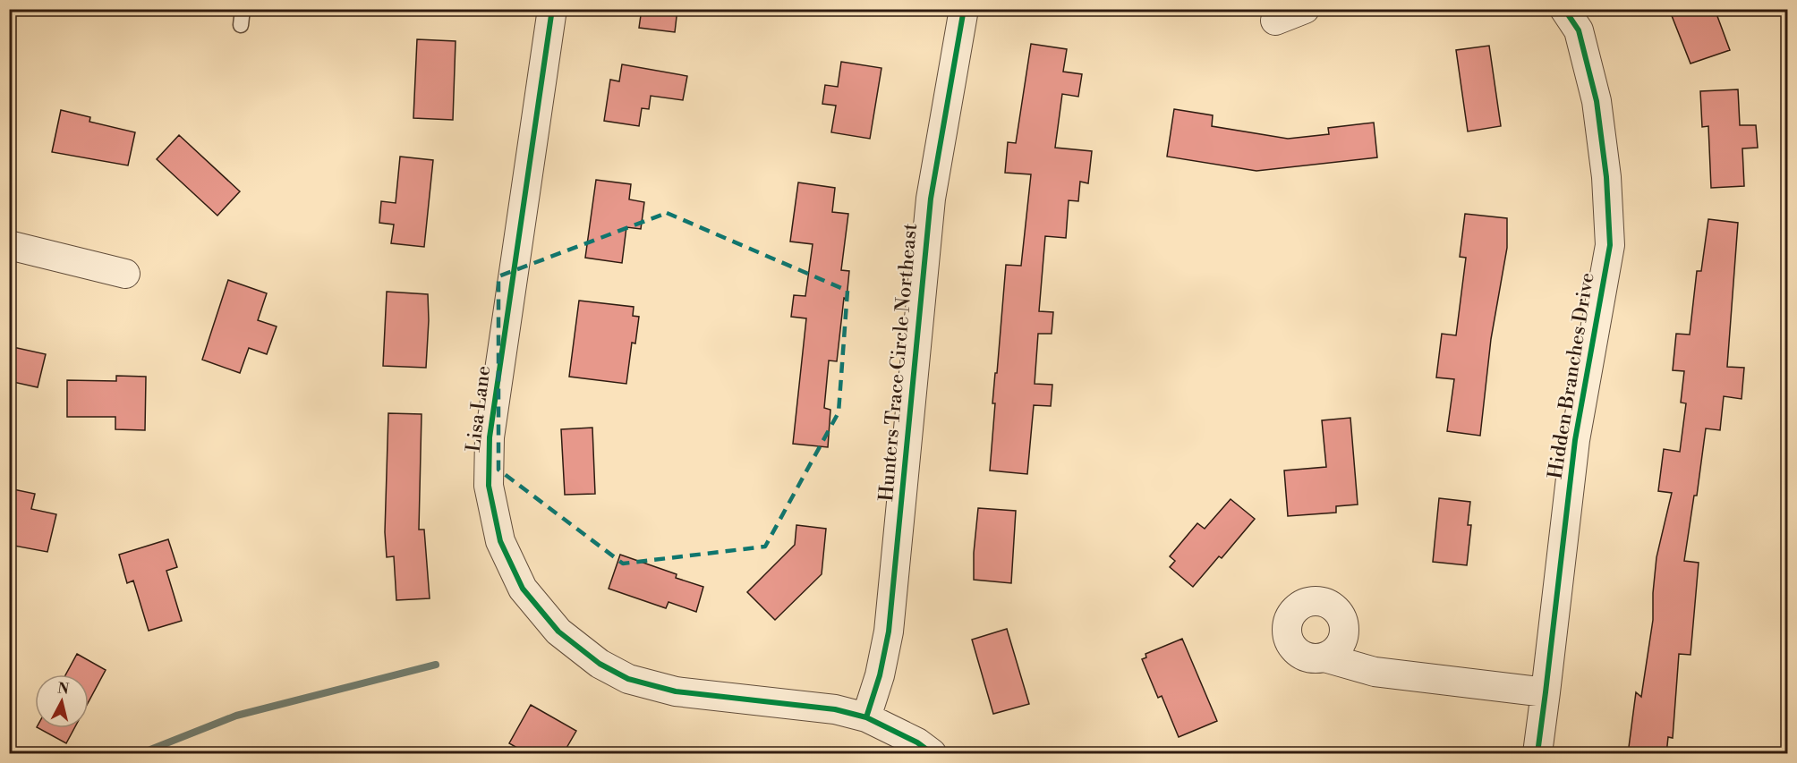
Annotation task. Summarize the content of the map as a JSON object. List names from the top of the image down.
{
  "streets": {
    "street": ["Hunters Trace Circle Northeast", "Hidden Branches Drive", "Lisa Lane"]
  },
  "crossings": [
    ["Hunters Trace Circle Northeast", "Lisa Lane"]
  ],
  "north": "top"
}
